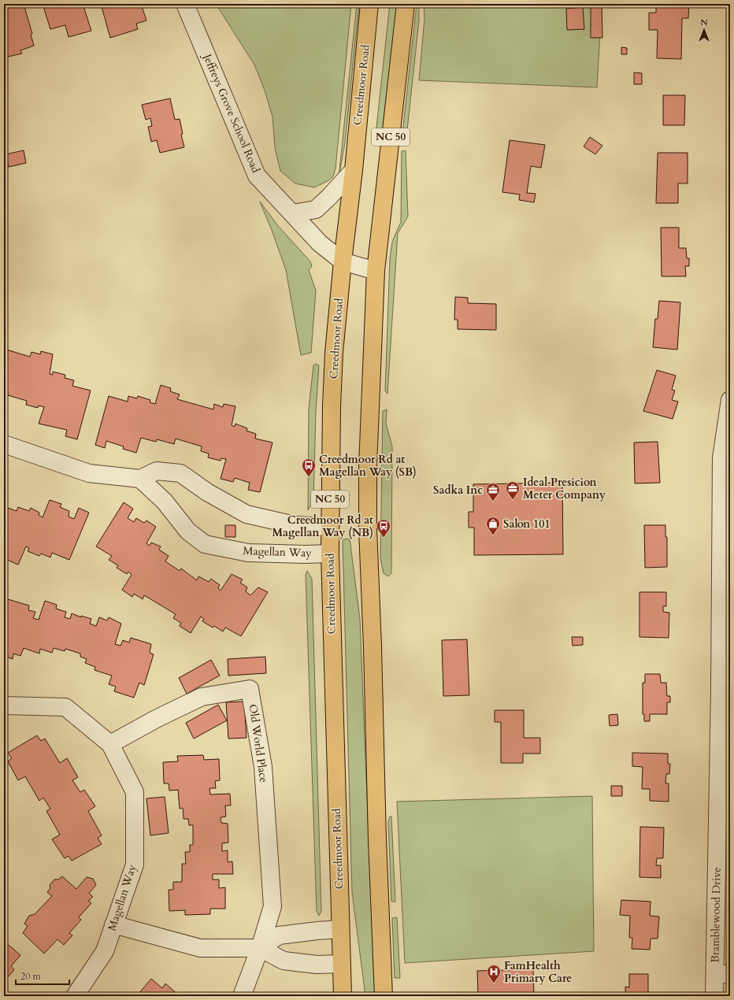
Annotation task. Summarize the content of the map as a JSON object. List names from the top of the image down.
{
  "streets": {
    "main road": ["Creedmoor Road", "NC 50"],
    "street": [
      "Jeffreys Grove School Road",
      "Magellan Way",
      "Old World Place",
      "Bramblewood Drive"
    ]
  },
  "crossings": [
    ["Creedmoor Road", "Jeffreys Grove School Road"],
    ["Creedmoor Road", "Magellan Way"],
    ["Jeffreys Grove School Road", "NC 50"],
    ["Magellan Way", "Old World Place"]
  ],
  "places": {
    "bus stop": ["Creedmoor Rd at Magellan Way (SB)", "Creedmoor Rd at Magellan Way (NB)"],
    "office": ["Ideal Presicion Meter Company", "Sadka Inc"],
    "shop": ["Salon 101"],
    "hospital": ["FamHealth Primary Care"]
  },
  "scale_bar": "20 m",
  "north": "top"
}
